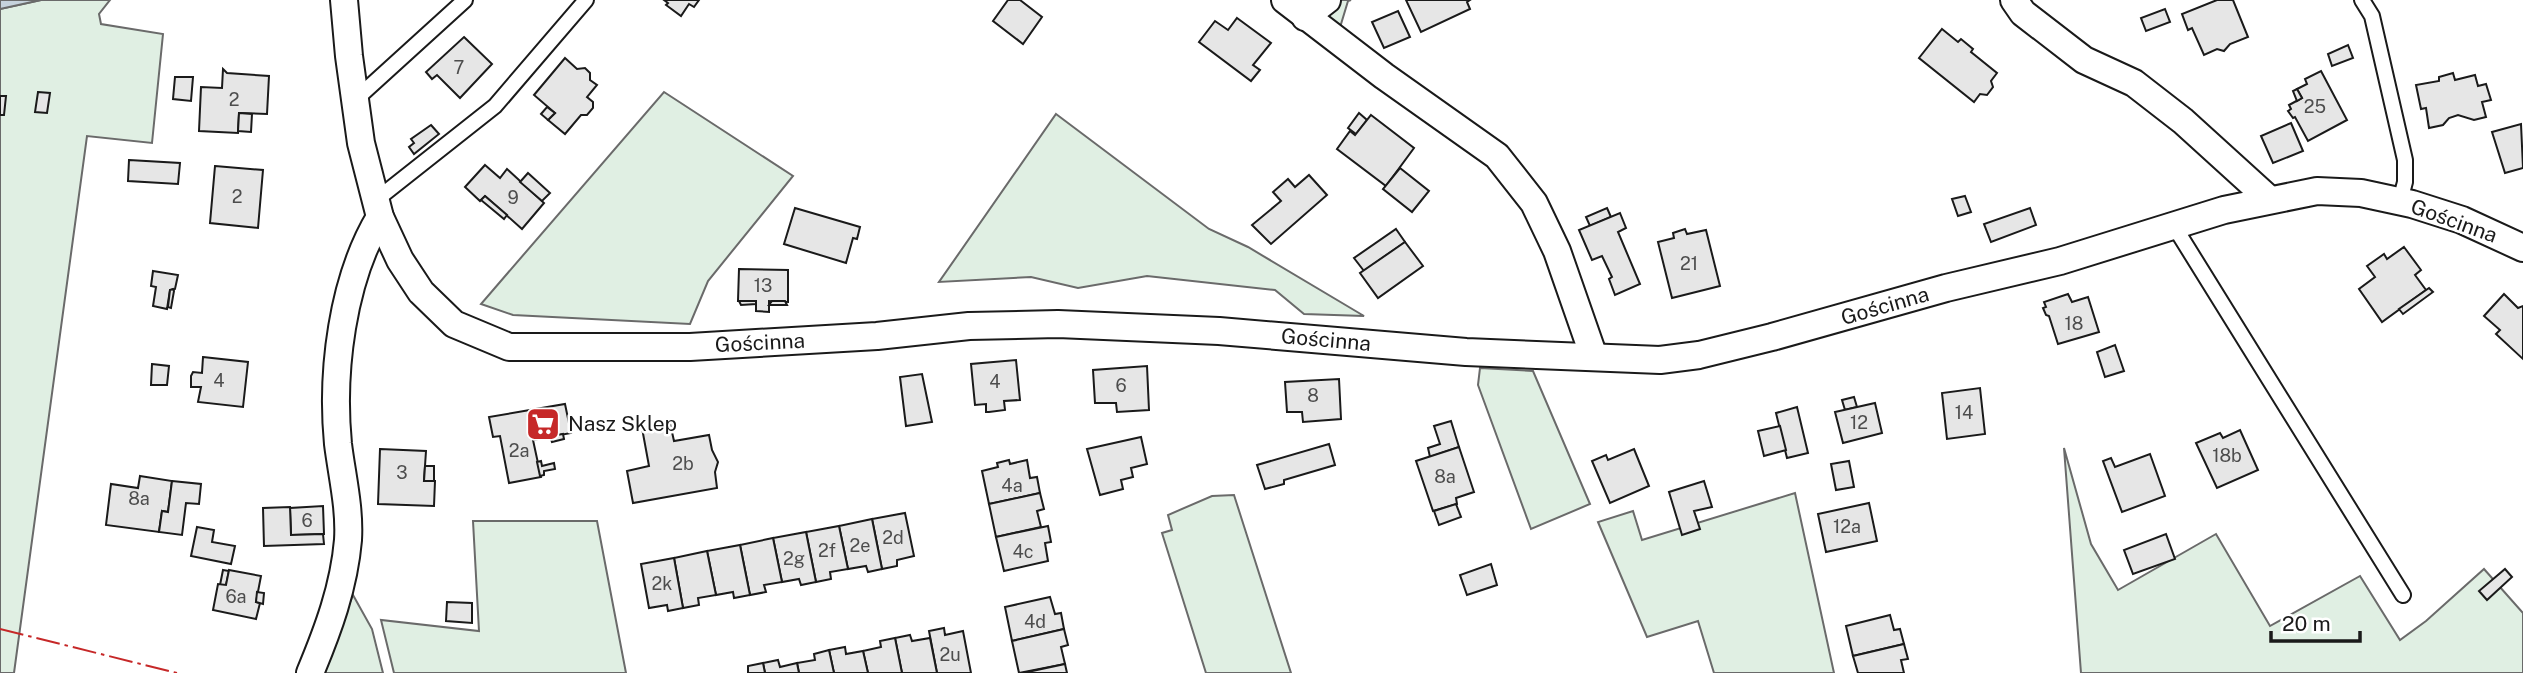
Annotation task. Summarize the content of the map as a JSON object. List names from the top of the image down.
{
  "streets": {
    "street": ["Gościnna"]
  },
  "places": {
    "supermarket": ["Nasz Sklep"]
  },
  "house_numbers": [
    "7",
    "2",
    "25",
    "2",
    "9",
    "21",
    "13",
    "18",
    "4",
    "4",
    "6",
    "8",
    "14",
    "12",
    "2a",
    "18b",
    "2b",
    "3",
    "8a",
    "4a",
    "8a",
    "6",
    "12a",
    "2d",
    "2e",
    "2f",
    "4c",
    "2g",
    "2k",
    "6a",
    "4d",
    "2u"
  ],
  "scale_bar": "20 m"
}
